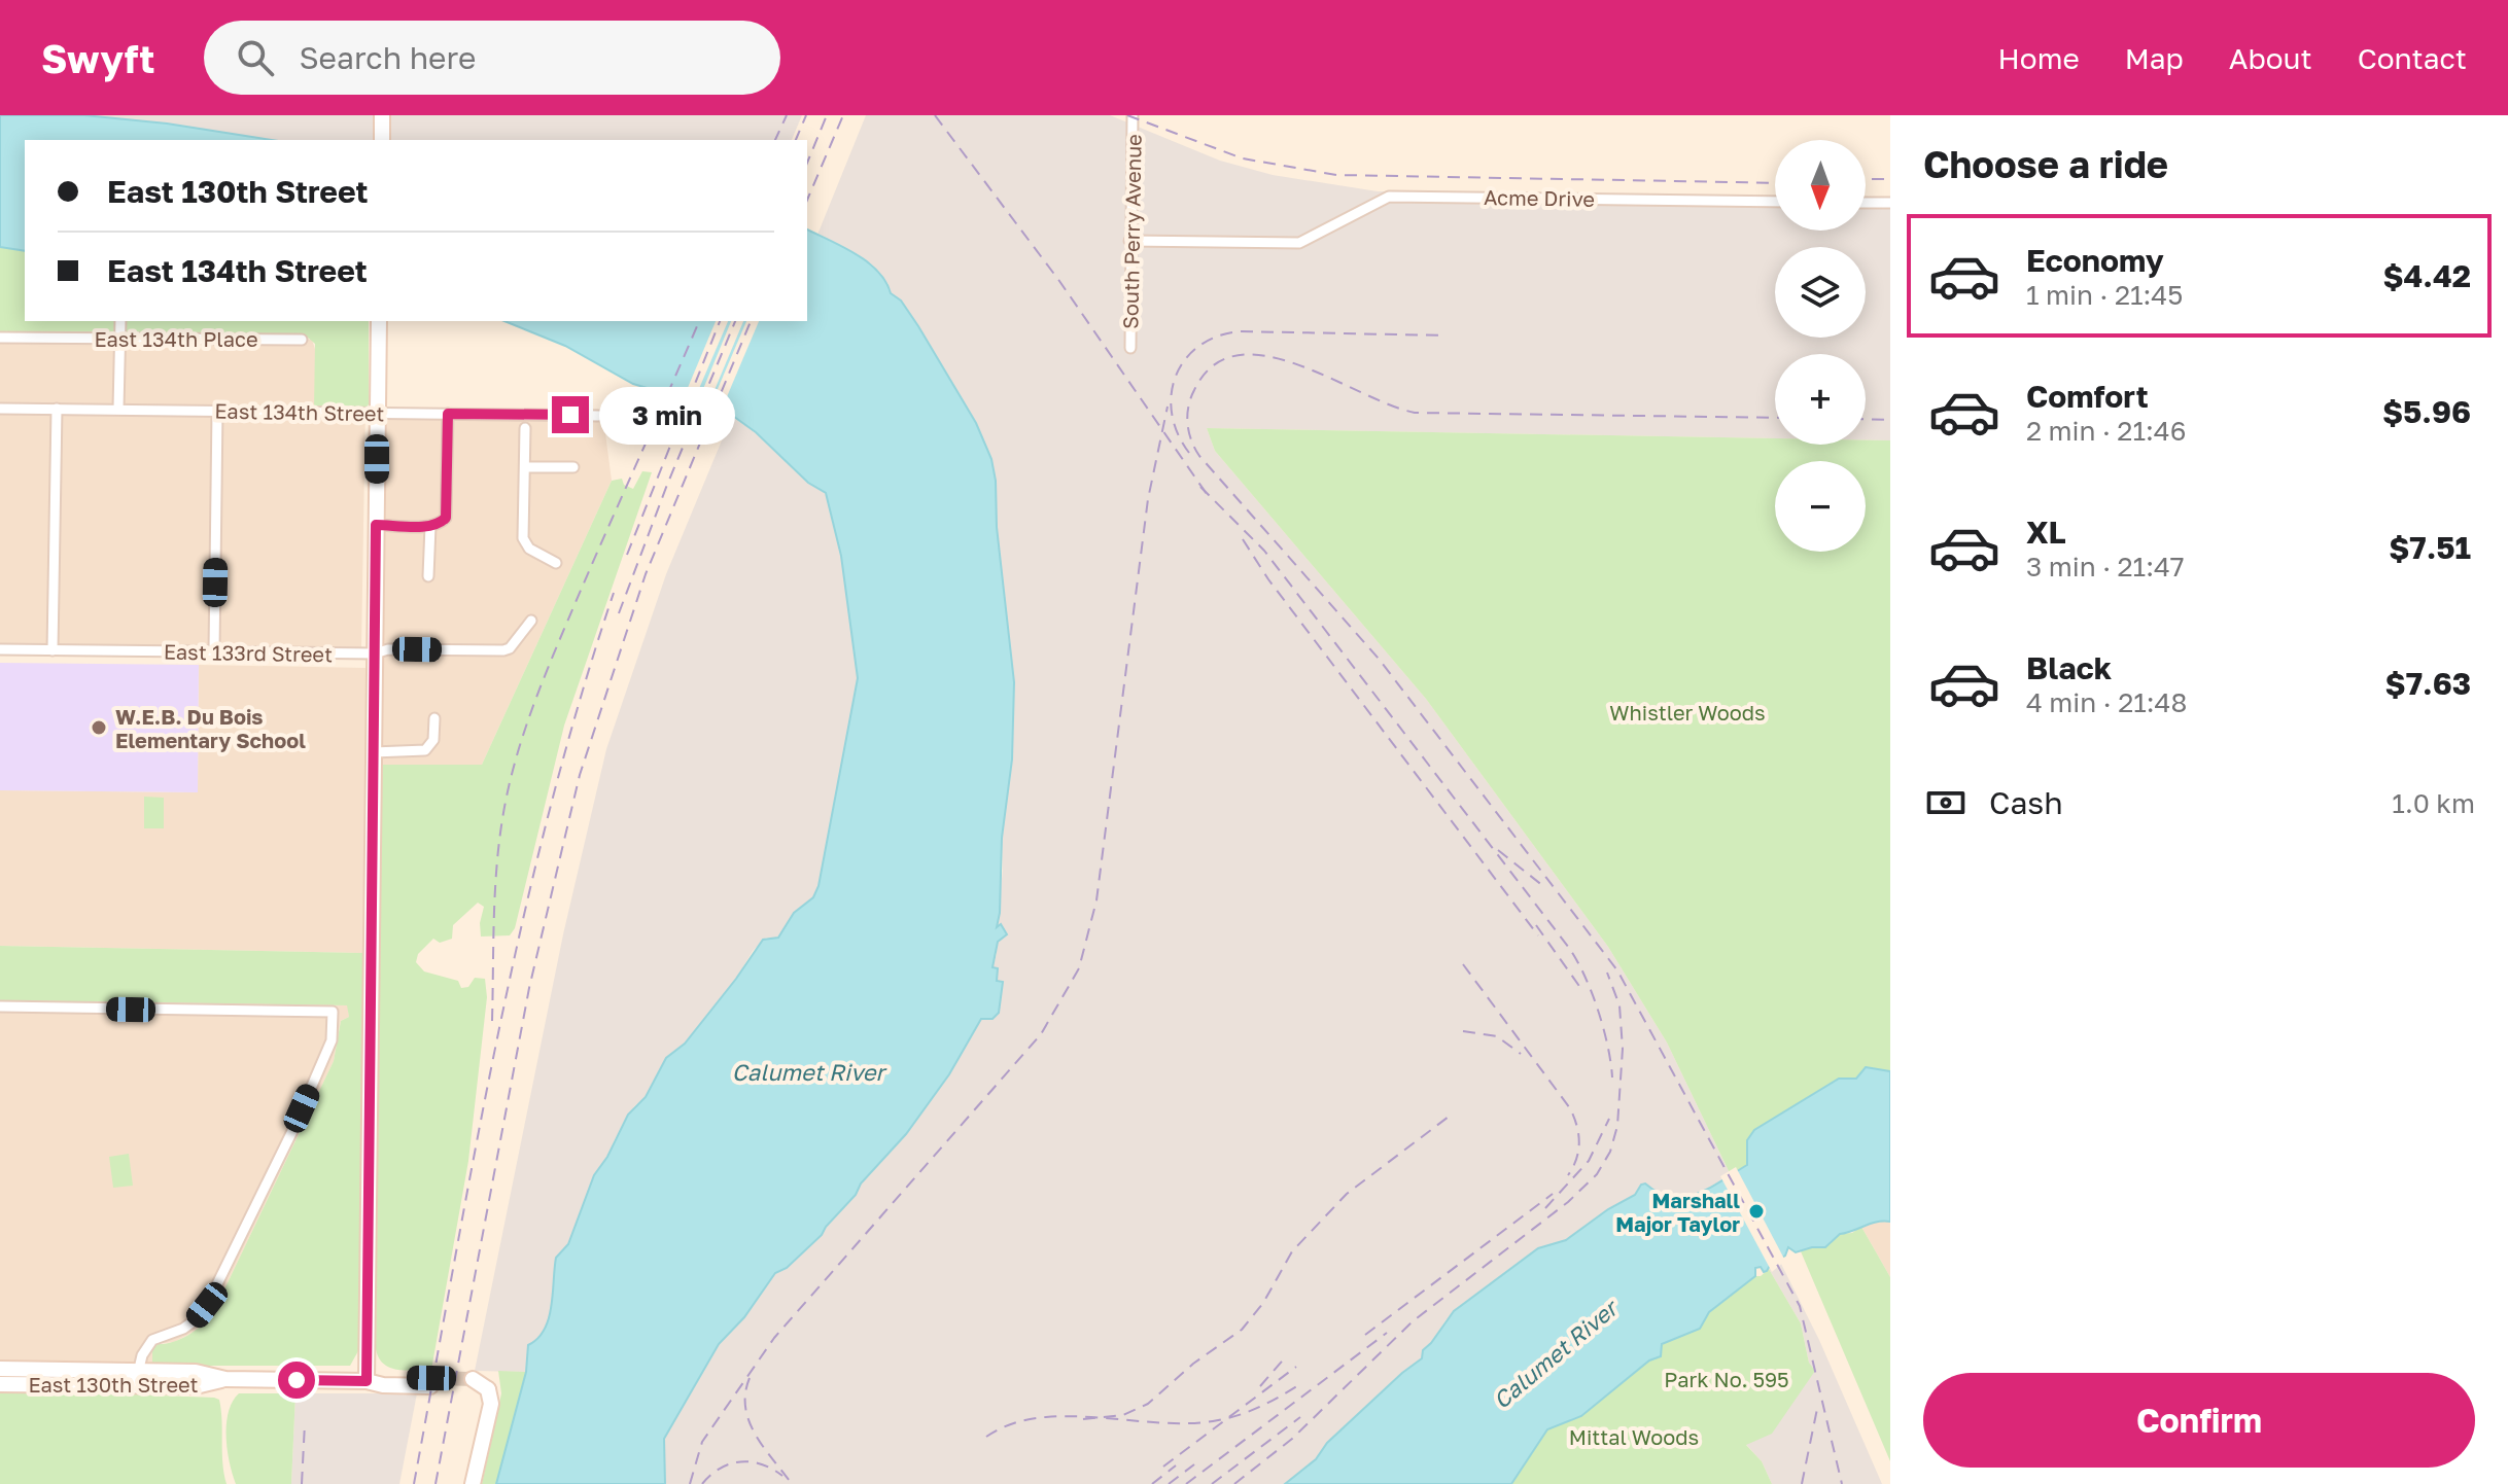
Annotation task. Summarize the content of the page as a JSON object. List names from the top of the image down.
{
  "streets": {
    "main road": ["East 130th Street"],
    "street": [
      "Acme Drive",
      "South Perry Avenue",
      "East 134th Place",
      "East 134th Street",
      "East 133rd Street"
    ]
  },
  "crossings": [
    ["Acme Drive", "South Perry Avenue"]
  ],
  "water": ["Calumet River"],
  "parks": ["Whistler Woods", "Park No. 595", "Mittal Woods"],
  "places": ["W.E.B. Du Bois Elementary School", "Marshall Major Taylor"],
  "north": "bottom",
  "page": {
    "header": "Swyft",
    "search": "Search here",
    "nav": [
      "Home",
      "Map",
      "About",
      "Contact"
    ],
    "heading": "Choose a ride",
    "map_buttons": ["+", "−"],
    "banner": ["East 130th Street", "East 134th Street"],
    "list": [
      {
        "name": "Economy",
        "note": "1 min · 21:45",
        "value": "$4.42"
      },
      {
        "name": "Comfort",
        "note": "2 min · 21:46",
        "value": "$5.96"
      },
      {
        "name": "XL",
        "note": "3 min · 21:47",
        "value": "$7.51"
      },
      {
        "name": "Black",
        "note": "4 min · 21:48",
        "value": "$7.63"
      }
    ],
    "bubble": "3 min",
    "pay": ["Cash", "1.0 km"],
    "buttons": "Confirm"
  }
}
